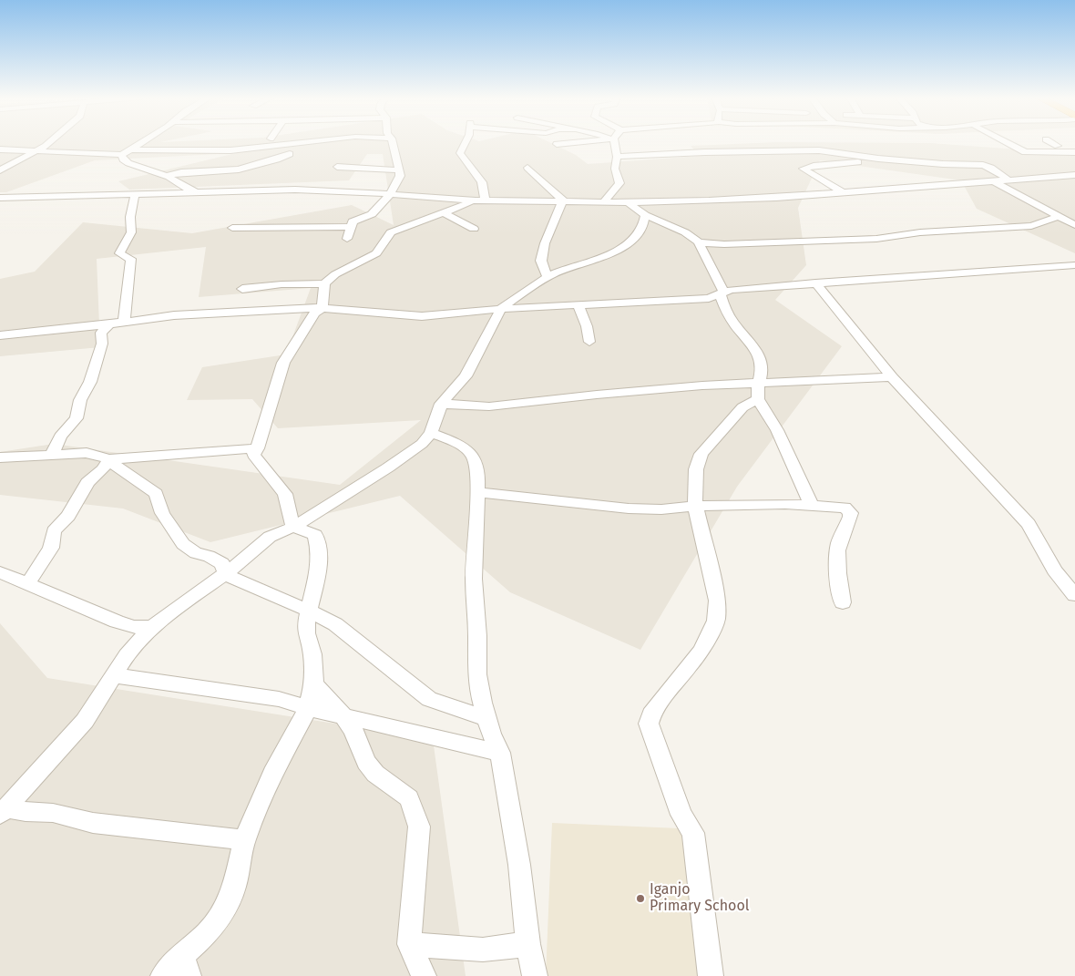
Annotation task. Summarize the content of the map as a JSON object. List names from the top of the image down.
{
  "places": ["Iganjo Primary School"]
}
